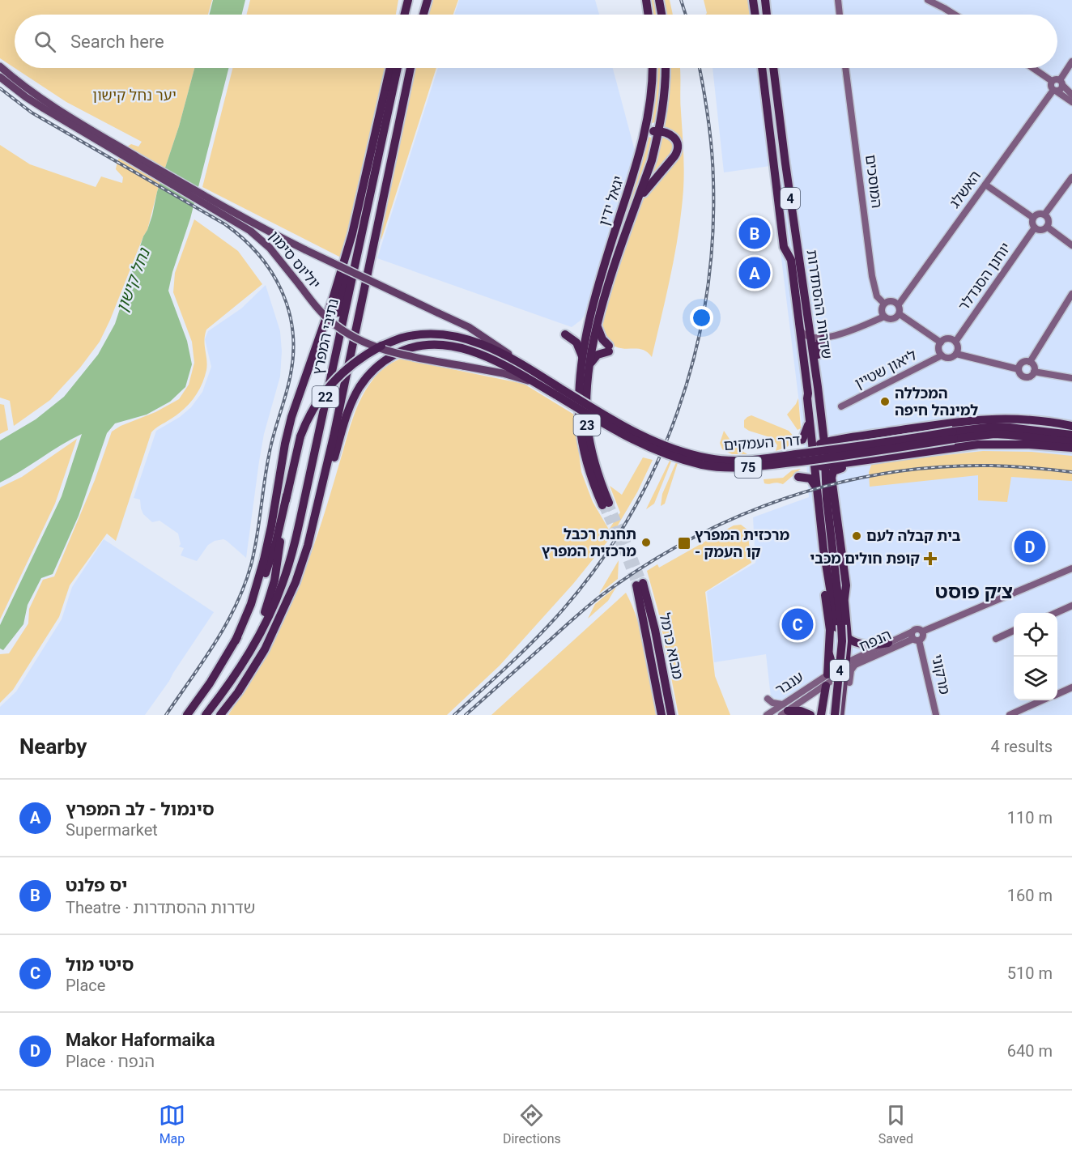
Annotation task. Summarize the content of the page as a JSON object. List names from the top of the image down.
{
  "streets": {
    "highway": [
      "4",
      "יגאל ידין",
      "שדרות ההסתדרות",
      "נתיבי המפרץ",
      "22",
      "23",
      "דרך העמקים",
      "75",
      "מבוא כרמל"
    ],
    "main road": ["יוליוס סימון"],
    "street": [
      "המוסכים",
      "האשלג",
      "יוחנן הסנדלר",
      "ליאון שטיין",
      "הנפח",
      "מרקוני",
      "ענבר"
    ]
  },
  "crossings": [
    ["המוסכים", "האשלג"],
    ["4", "שדרות ההסתדרות"],
    ["יגאל ידין", "23"],
    ["יוליוס סימון", "דרך העמקים"],
    ["יוחנן הסנדלר", "ליאון שטיין"],
    ["נתיבי המפרץ", "דרך העמקים"],
    ["הנפח", "מרקוני"]
  ],
  "districts": ["צ׳ק פוסט"],
  "water": ["נחל קישון"],
  "parks": ["יער נחל קישון"],
  "places": {
    "other": ["המכללה למינהל חיפה", "בית קבלה לעם", "תחנת רכבל מרכזית המפרץ"],
    "transit": ["מרכזית המפרץ - קו העמק"],
    "health": ["קופת חולים מכבי"]
  },
  "page": {
    "search": "Search here",
    "pins": [
      "B",
      "A",
      "D",
      "C"
    ],
    "heading": ["Nearby", "4 results"],
    "list": [
      {
        "mark": "A",
        "name": "סינמול - לב המפרץ",
        "note": "Supermarket",
        "value": "110 m"
      },
      {
        "mark": "B",
        "name": "יס פלנט",
        "note": "Theatre · שדרות ההסתדרות",
        "value": "160 m"
      },
      {
        "mark": "C",
        "name": "סיטי מול",
        "note": "Place",
        "value": "510 m"
      },
      {
        "mark": "D",
        "name": "Makor Haformaika",
        "note": "Place · הנפח",
        "value": "640 m"
      }
    ],
    "nav": ["Map", "Directions", "Saved"]
  }
}
